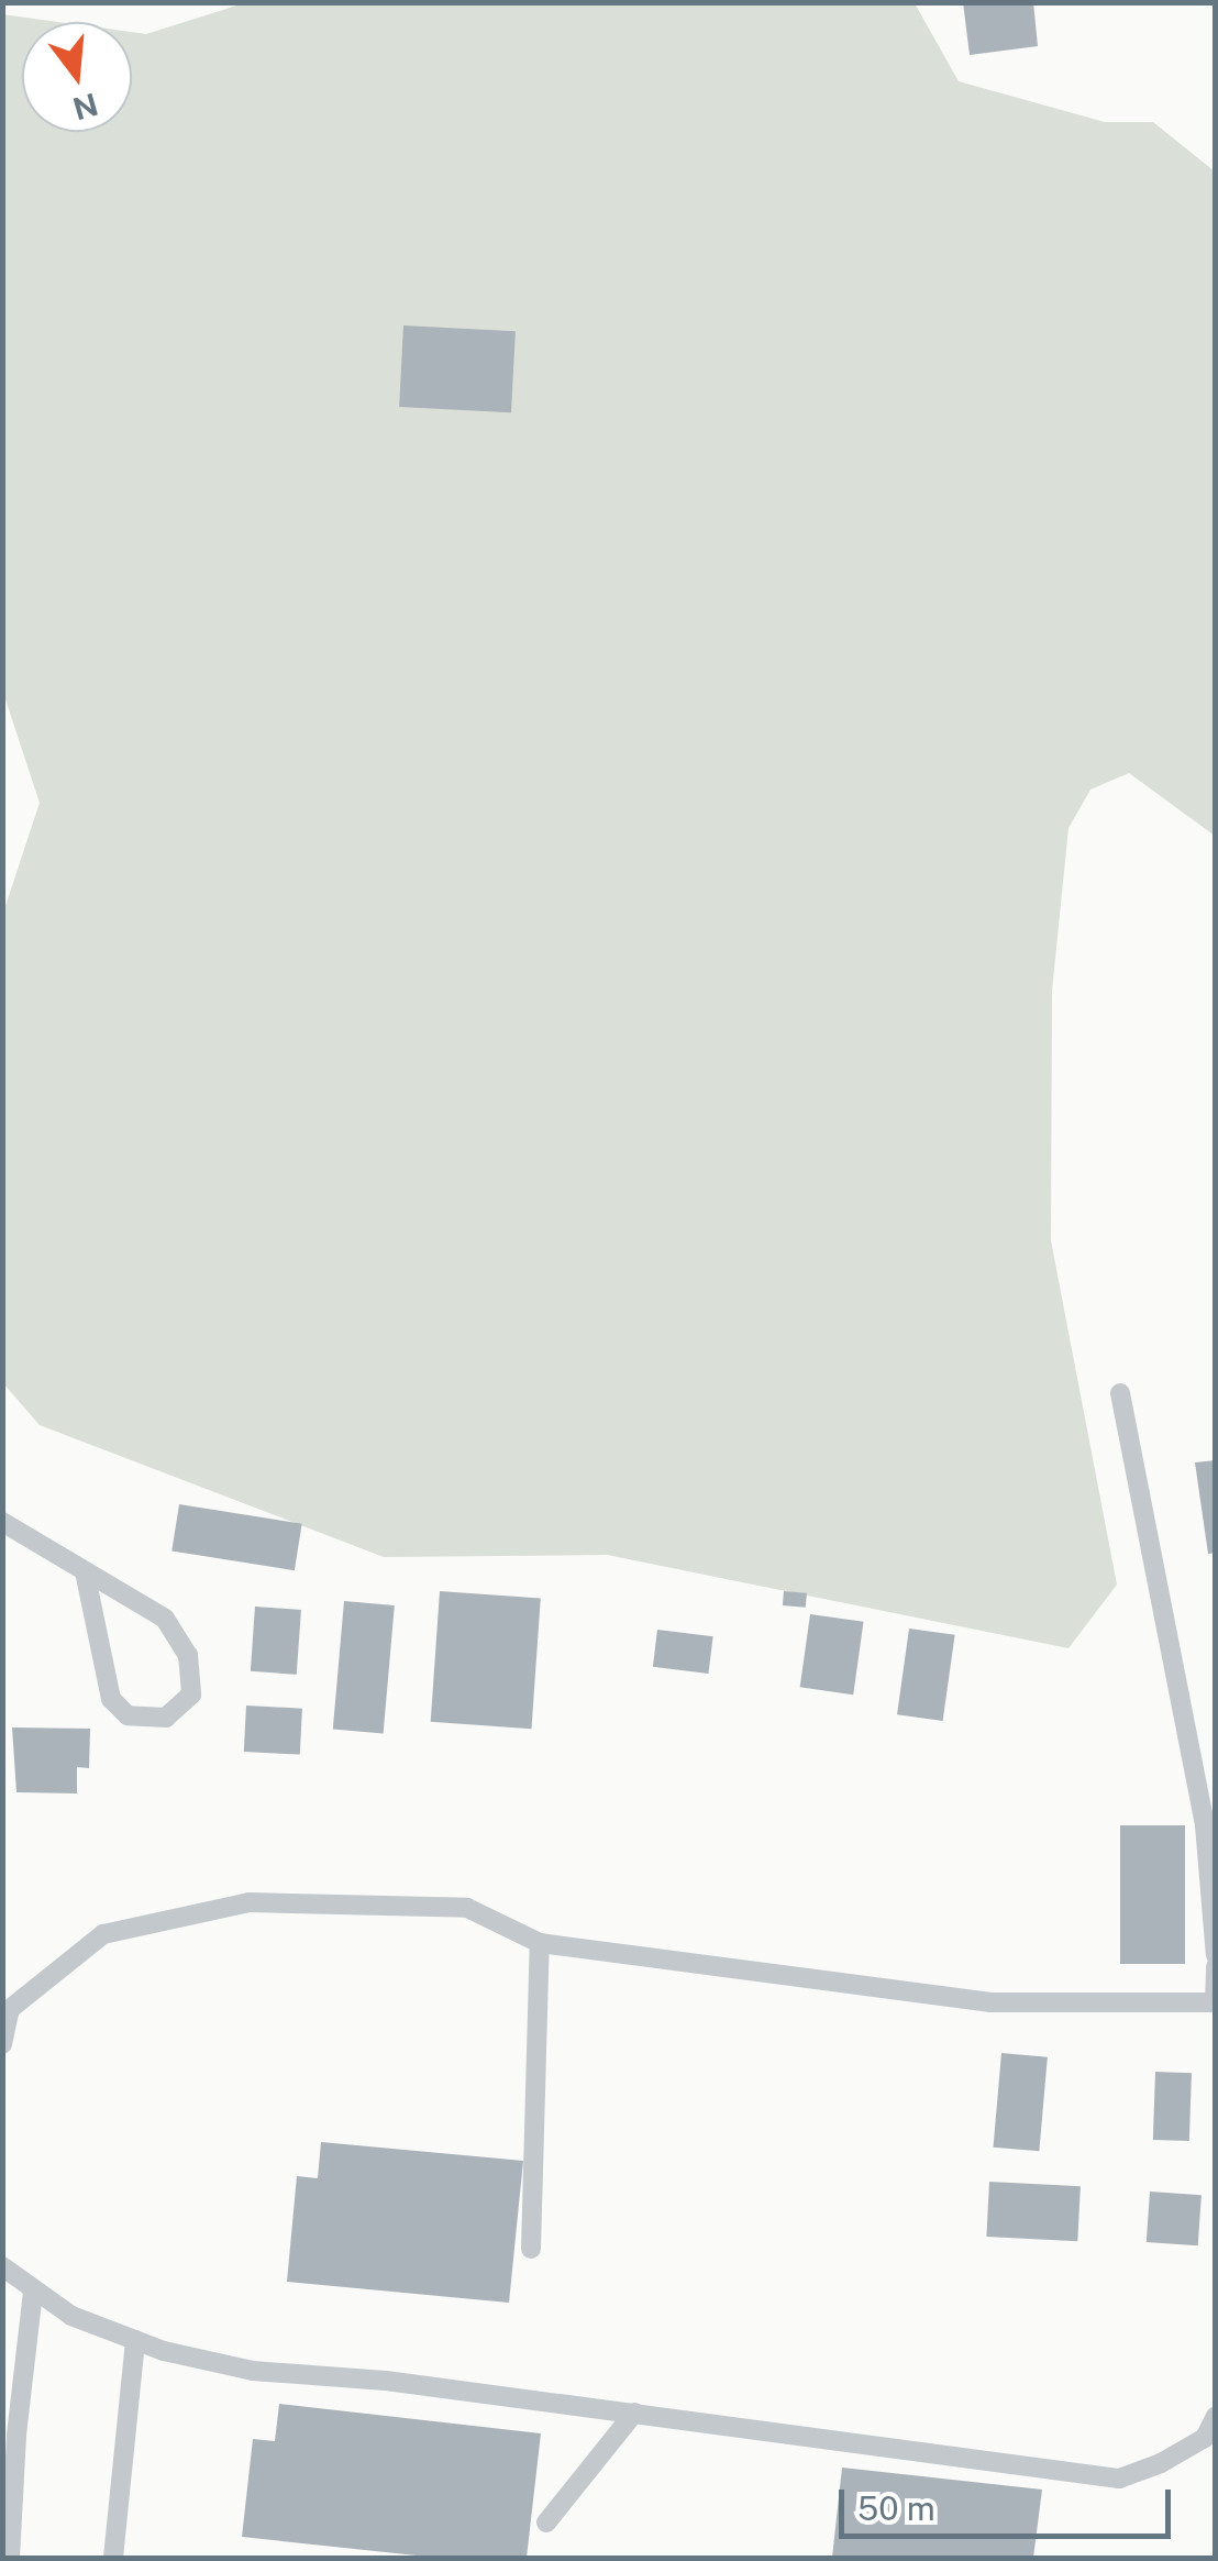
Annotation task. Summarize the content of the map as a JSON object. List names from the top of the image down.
{
  "scale_bar": "50 m",
  "north": "bottom"
}
